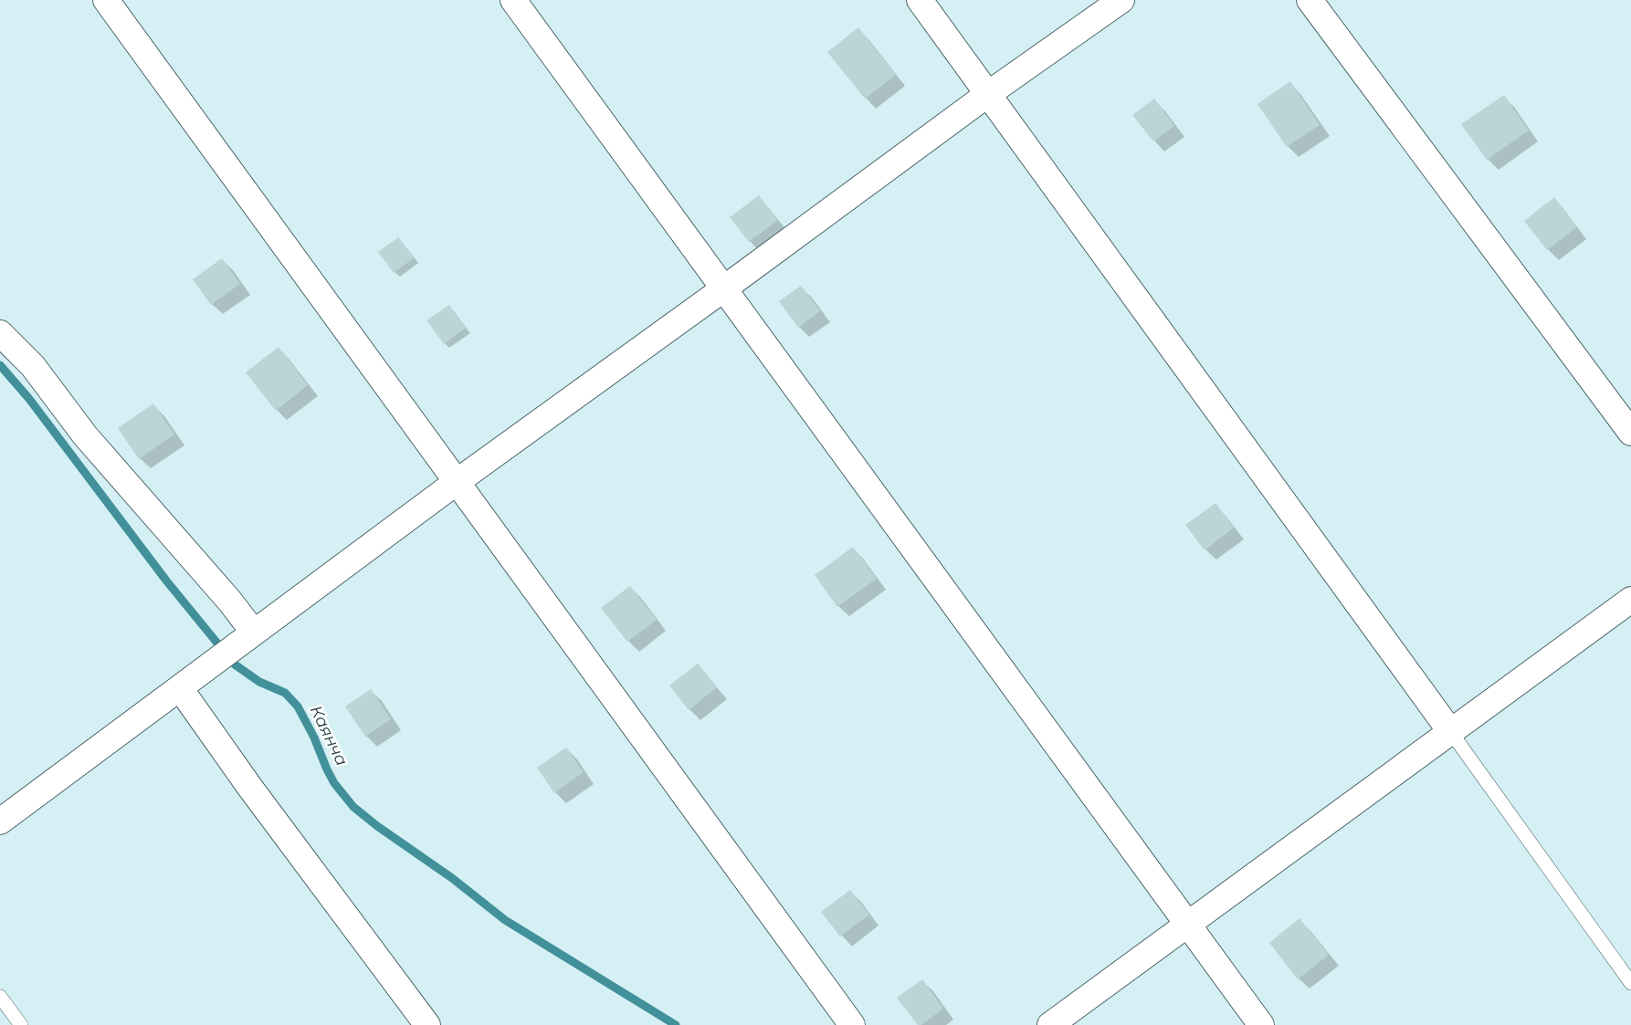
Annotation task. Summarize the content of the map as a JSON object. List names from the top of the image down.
{
  "water": ["Каянча"]
}
